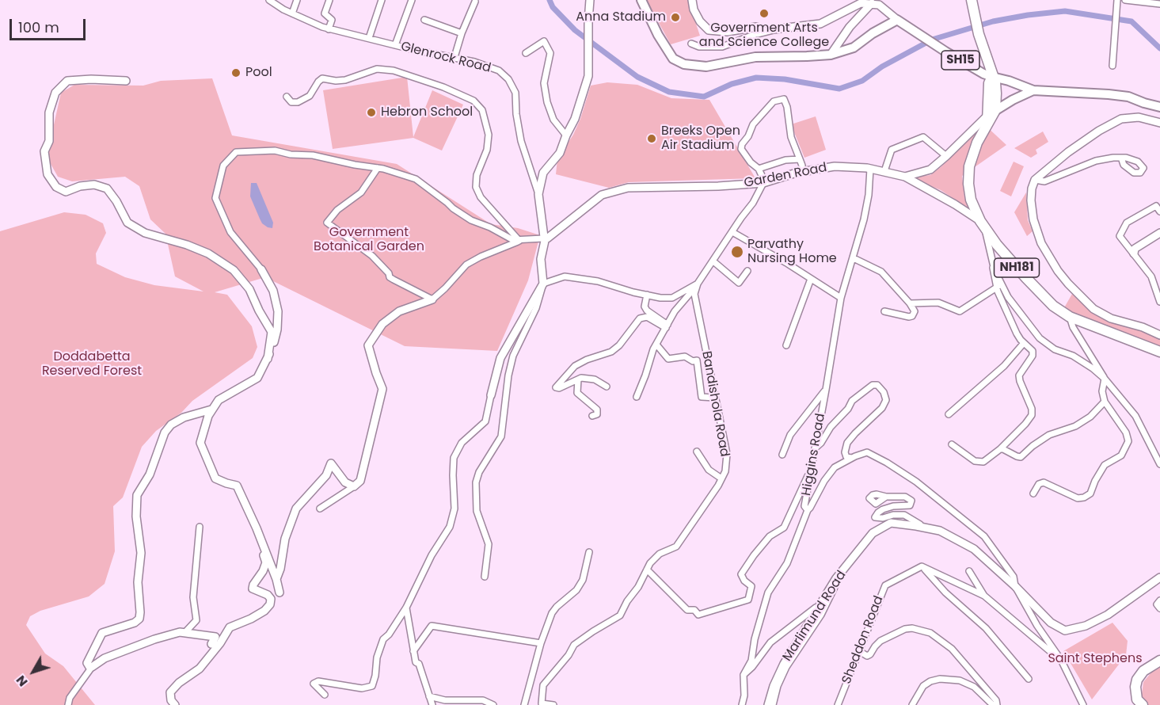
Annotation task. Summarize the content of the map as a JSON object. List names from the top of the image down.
{
  "streets": {
    "highway": ["NH181"],
    "main road": ["SH15"],
    "street": [
      "Glenrock Road",
      "Garden Road",
      "Bandishola Road",
      "Higgins Road",
      "Marlimund Road",
      "Sheddon Road"
    ]
  },
  "crossings": [
    ["SH15", "NH181"],
    ["Garden Road", "NH181"],
    ["Garden Road", "Higgins Road"],
    ["Higgins Road", "Marlimund Road"]
  ],
  "parks": ["Government Botanical Garden", "Doddabetta Reserved Forest", "Saint Stephens"],
  "places": [
    "Government Arts and Science College",
    "Anna Stadium",
    "Pool",
    "Hebron School",
    "Breeks Open Air Stadium",
    "Parvathy Nursing Home"
  ],
  "scale_bar": "100 m",
  "north": "bottom left"
}
